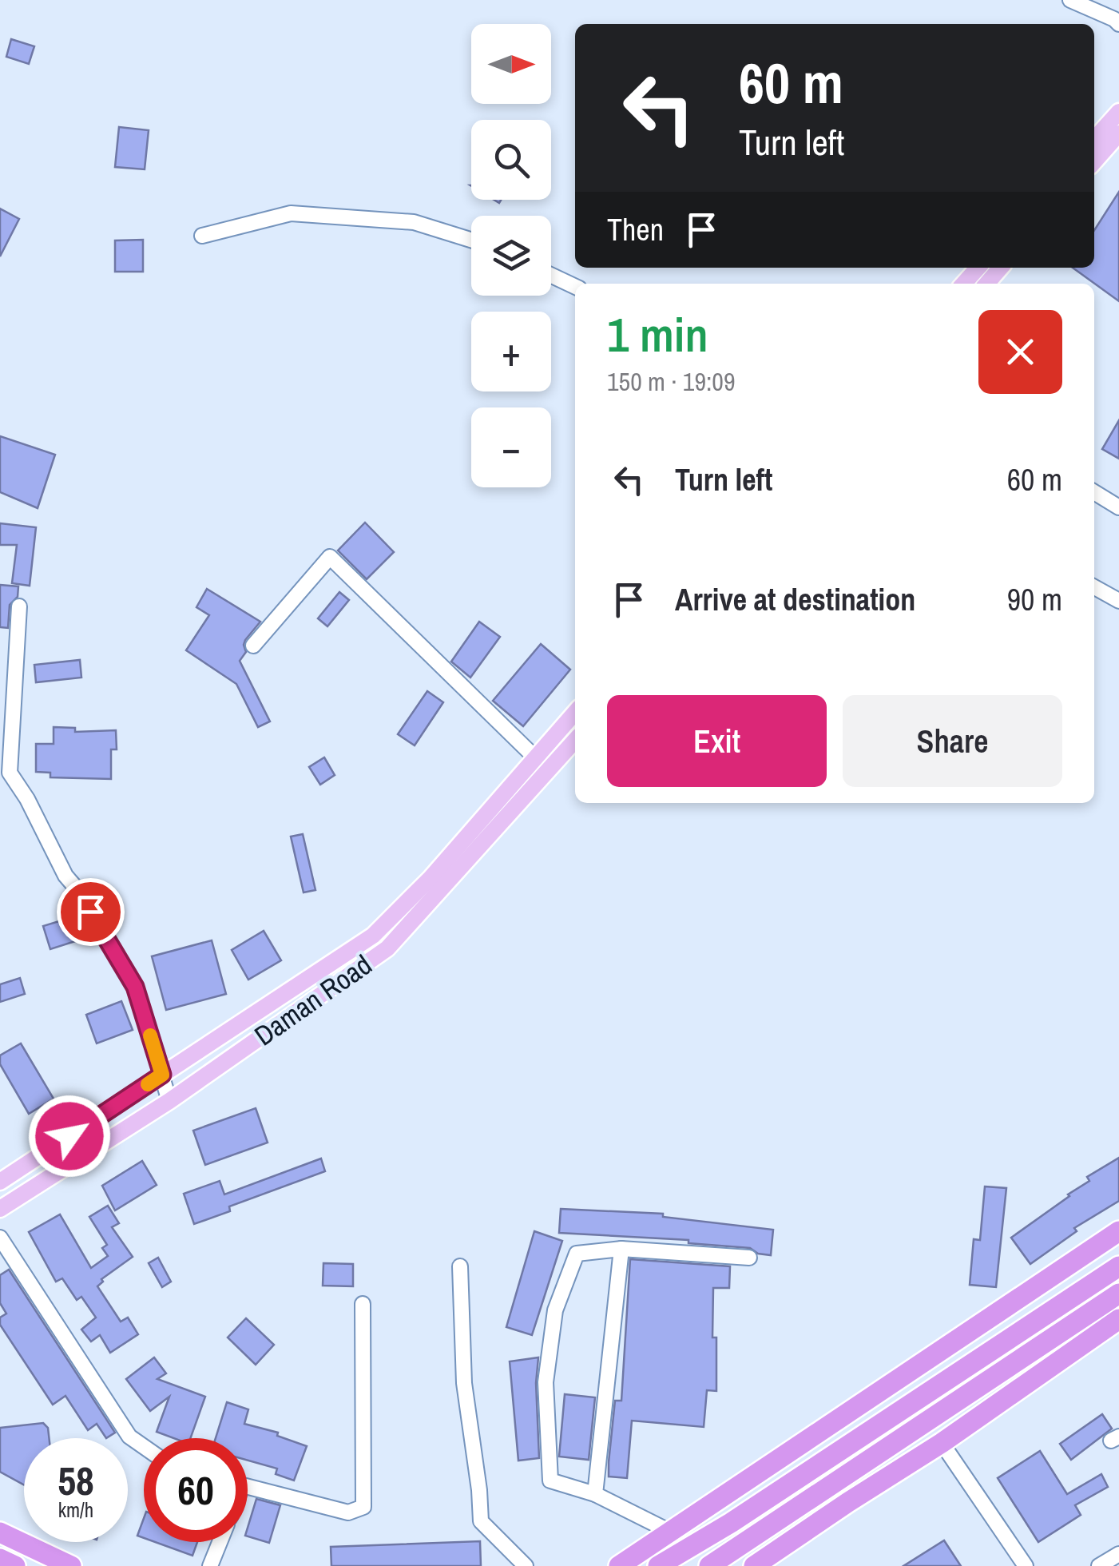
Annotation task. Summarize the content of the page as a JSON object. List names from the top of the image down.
{
  "streets": {
    "main road": ["Daman Road"]
  },
  "north": "right",
  "page": {
    "map_buttons": ["+", "−"],
    "turn": ["60 m", "Turn left"],
    "then": "Then",
    "heading": ["1 min", "150 m · 19:09"],
    "list": [
      {
        "name": "Turn left",
        "value": "60 m"
      },
      {
        "name": "Arrive at destination",
        "value": "90 m"
      }
    ],
    "buttons": ["Exit", "Share"],
    "speed": "58 km/h",
    "limit": "60"
  }
}
